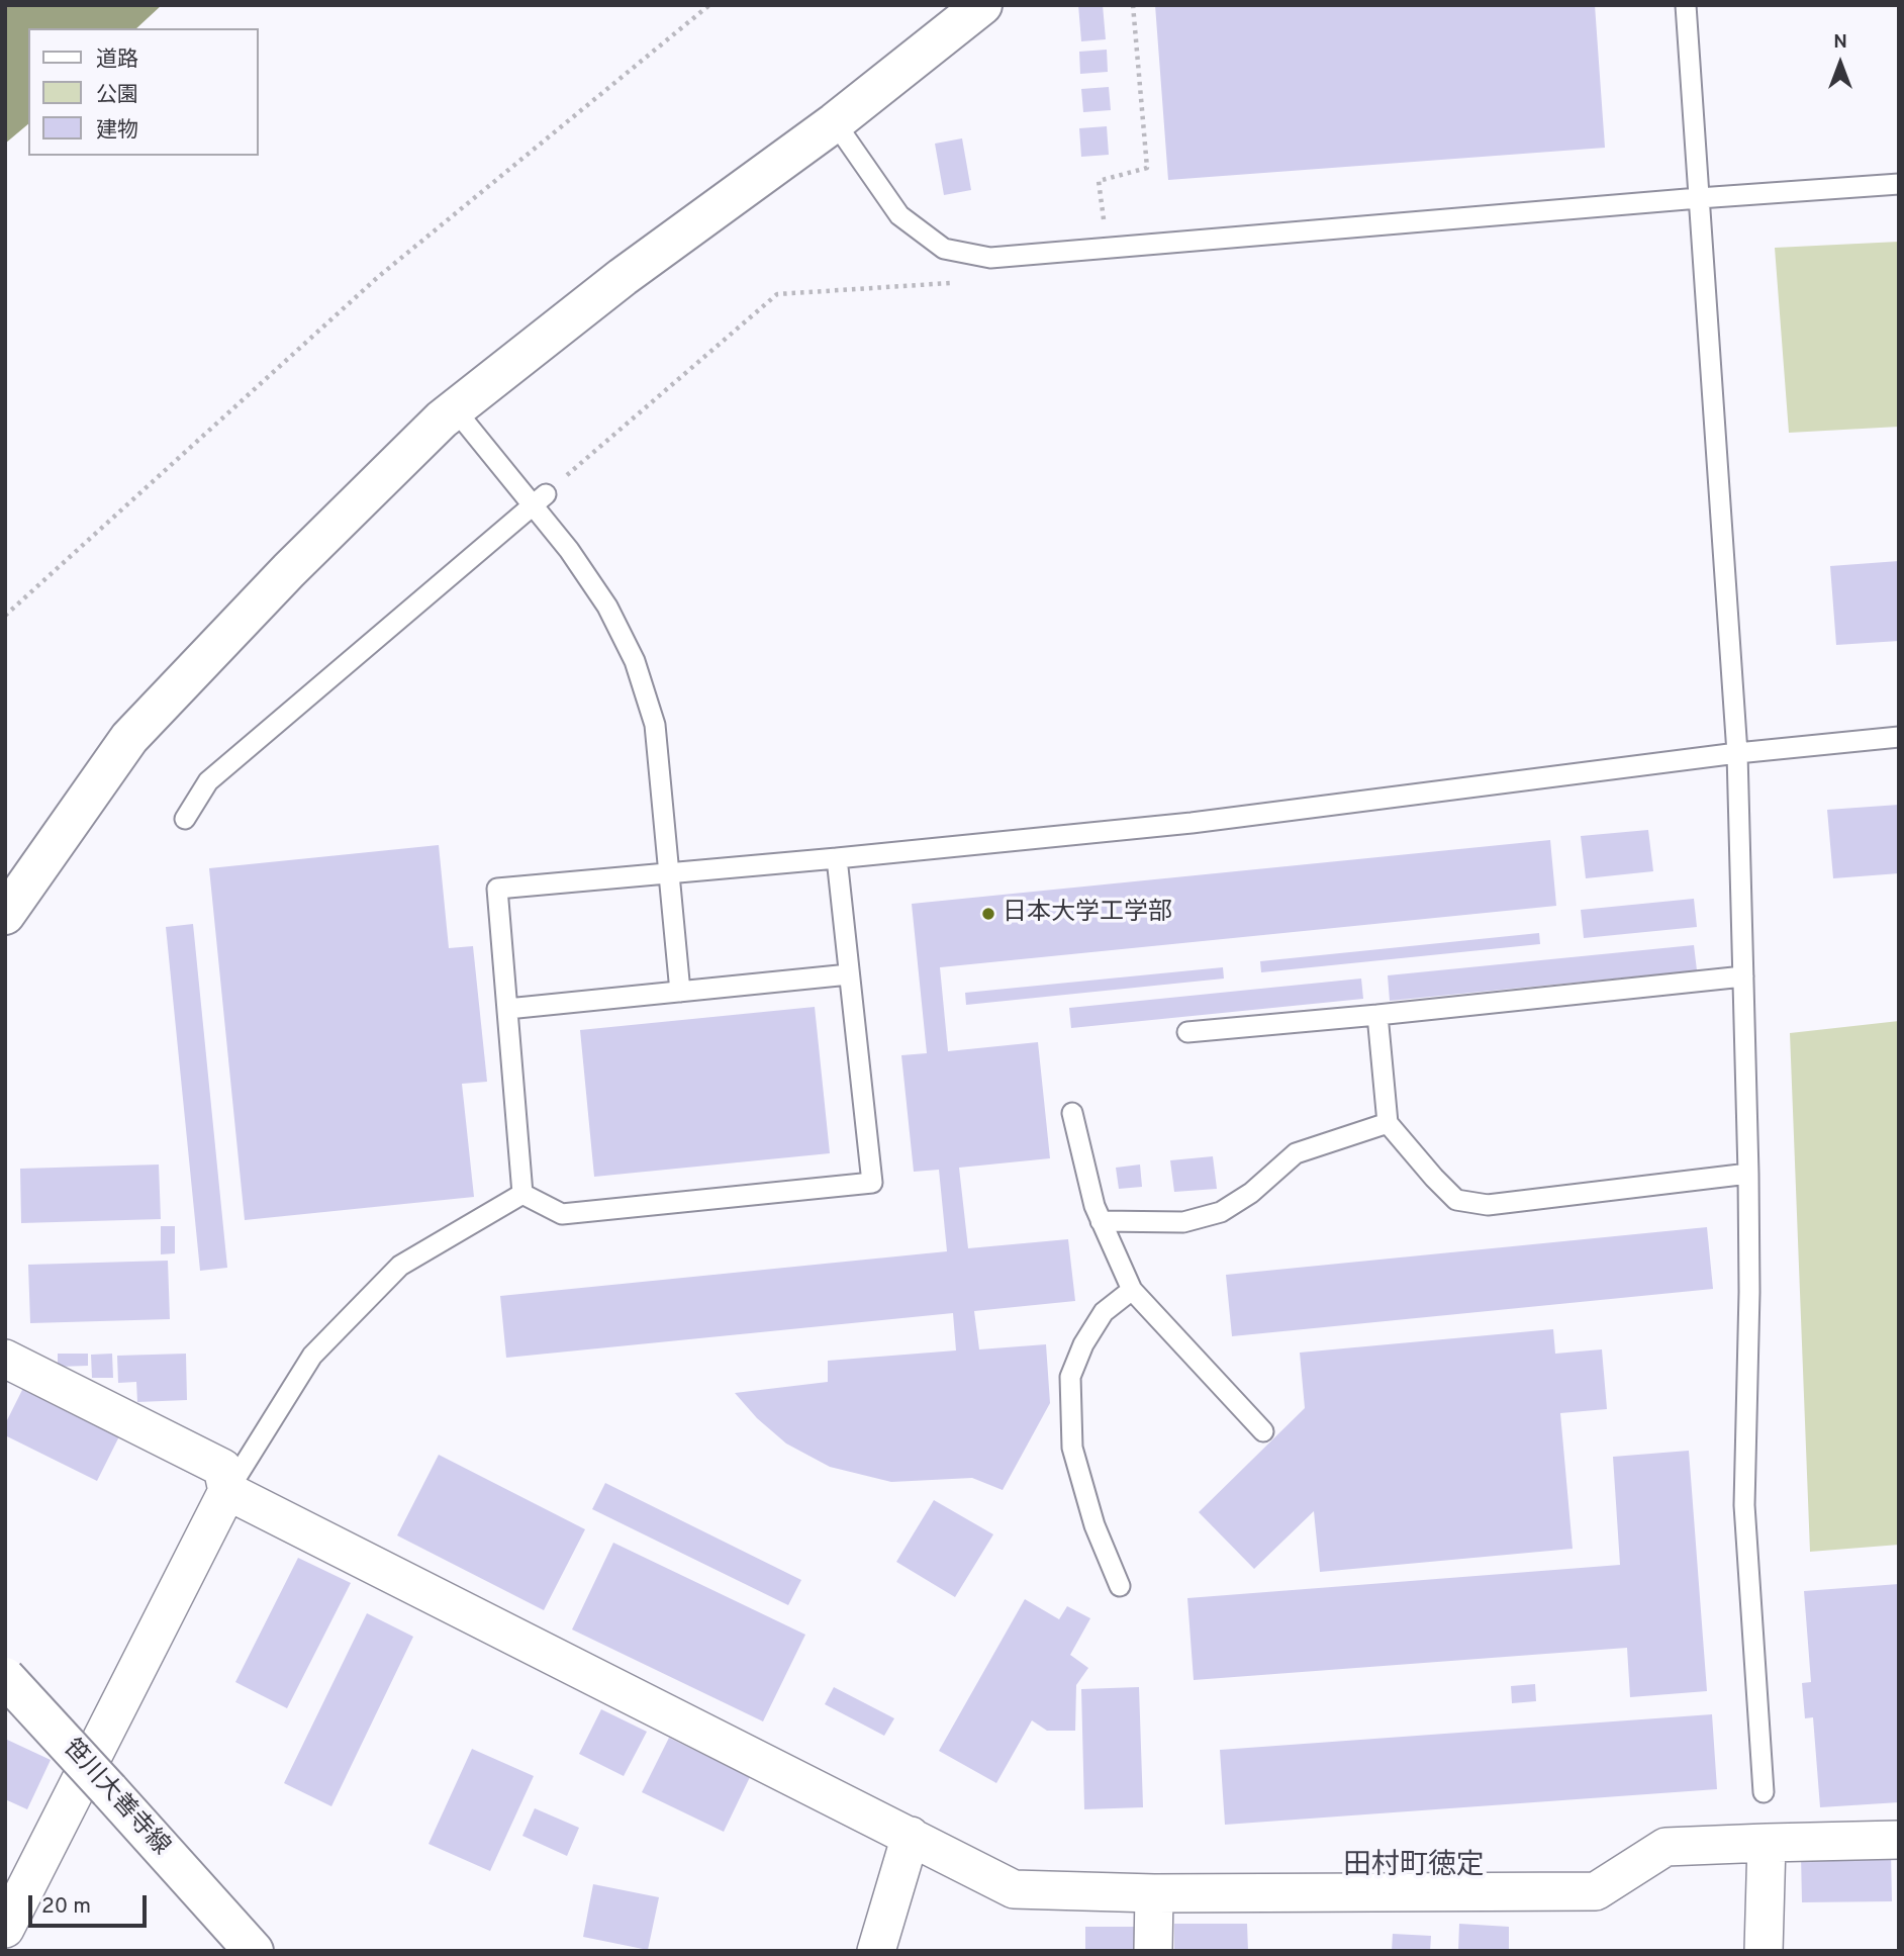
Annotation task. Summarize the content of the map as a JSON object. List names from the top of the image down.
{
  "streets": {
    "street": ["笹川大善寺線"]
  },
  "districts": ["田村町徳定"],
  "places": ["日本大学工学部"],
  "legend": ["道路", "公園", "建物"],
  "scale_bar": "20 m",
  "north": "top"
}
